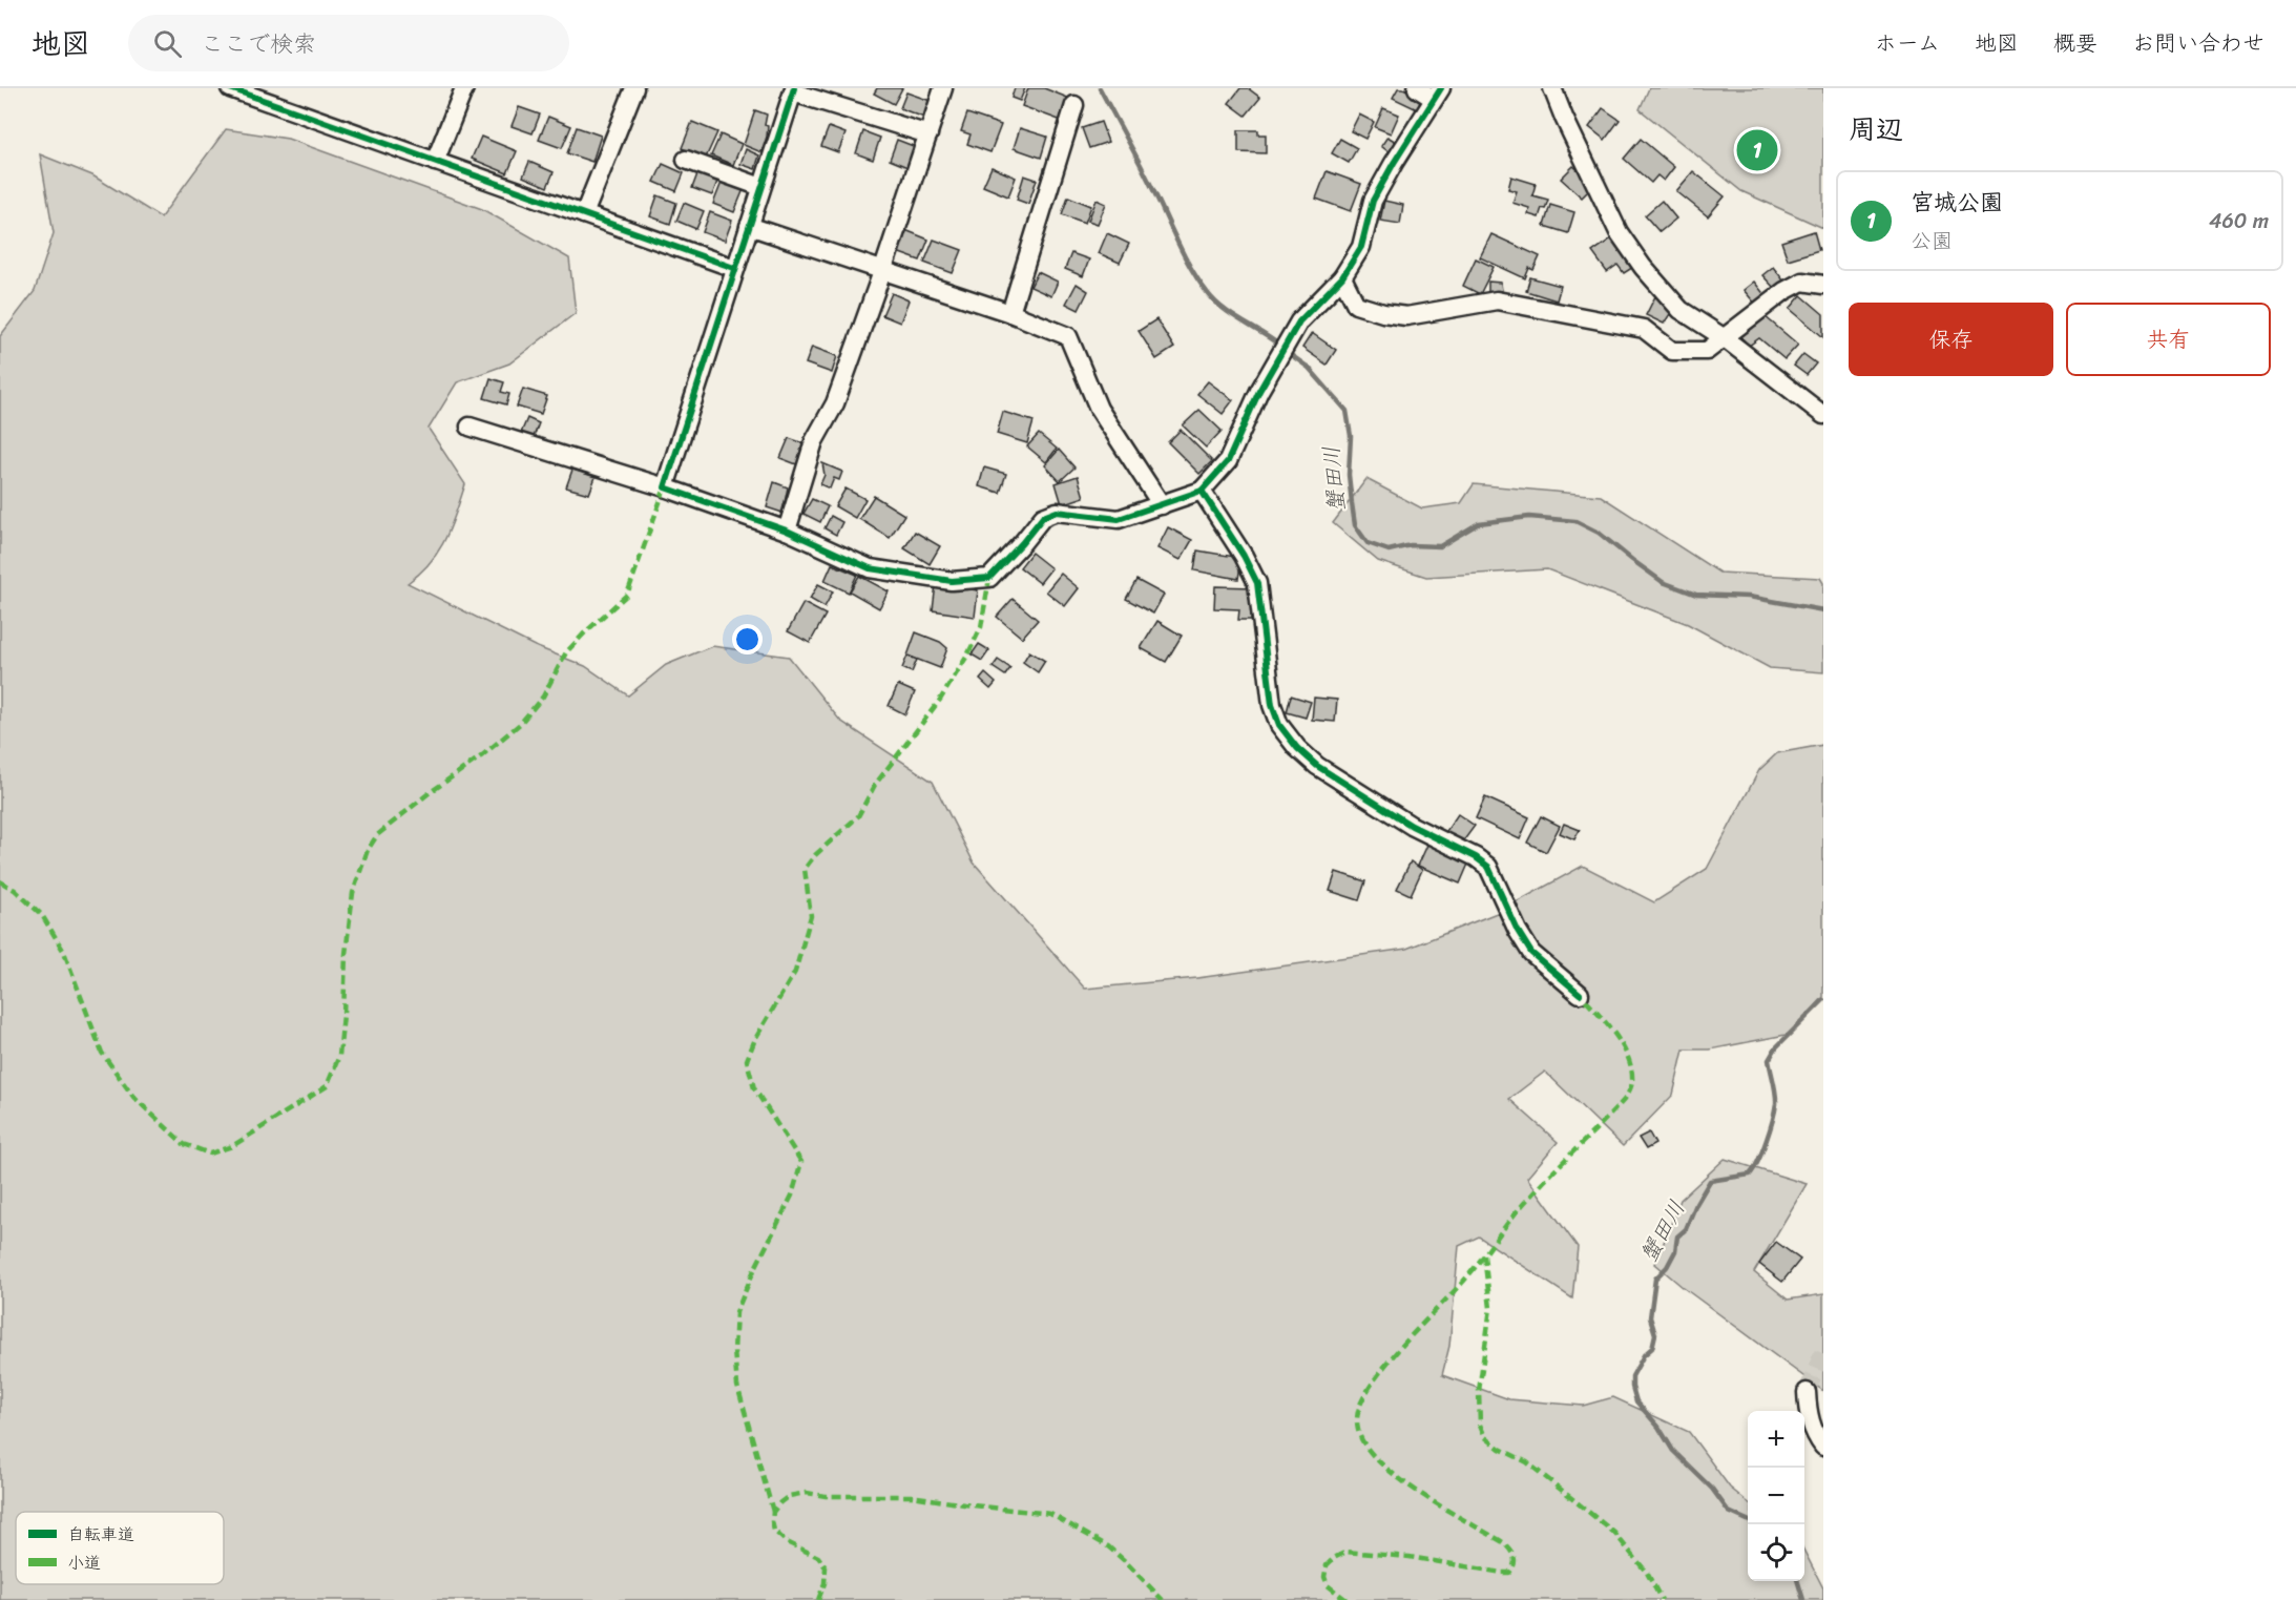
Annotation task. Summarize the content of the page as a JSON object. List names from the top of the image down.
{
  "water": ["蟹田川"],
  "legend": ["自転車道", "小道"],
  "page": {
    "header": "地図",
    "search": "ここで検索",
    "nav": [
      "ホーム",
      "地図",
      "概要",
      "お問い合わせ"
    ],
    "heading": "周辺",
    "pins": "1",
    "list": [
      {
        "mark": "1",
        "name": "宮城公園",
        "note": "公園",
        "value": "460 m"
      }
    ],
    "buttons": ["保存", "共有"],
    "map_buttons": ["+", "−"]
  }
}
